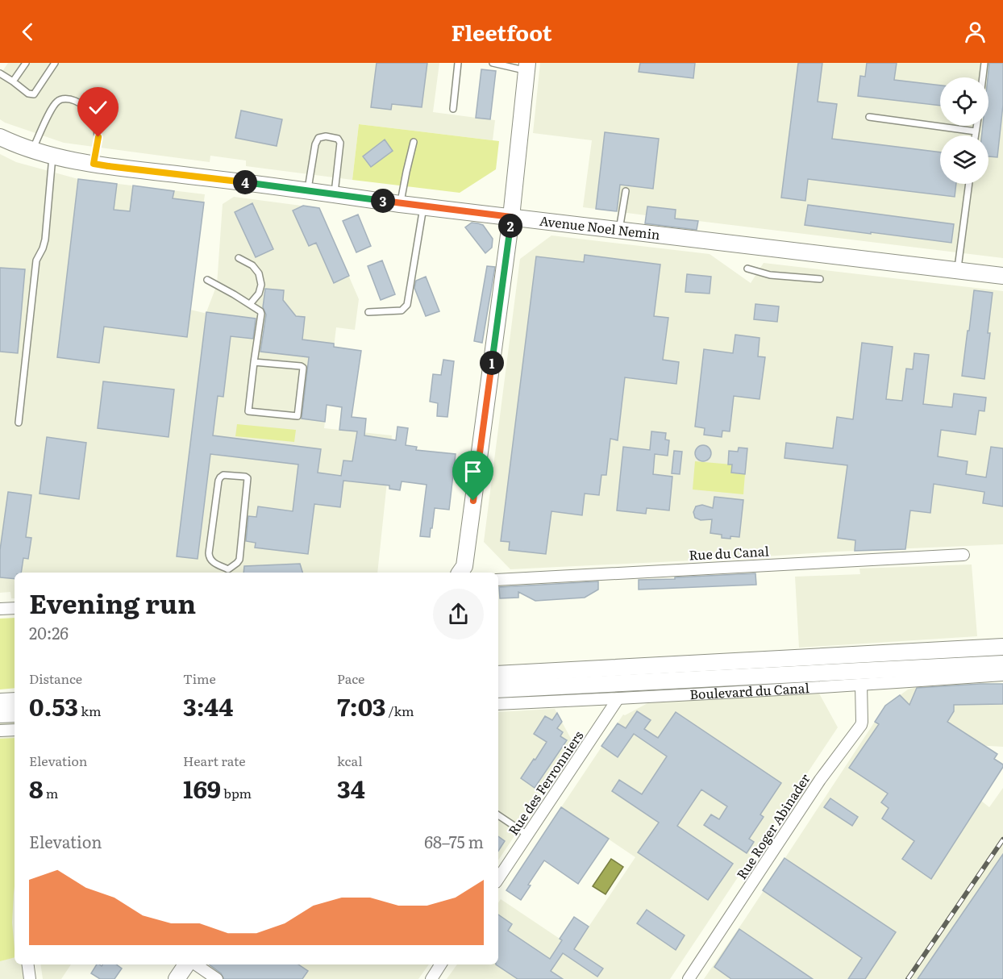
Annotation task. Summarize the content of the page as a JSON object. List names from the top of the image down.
{
  "streets": {
    "street": [
      "Avenue Noel Nemin",
      "Rue du Canal",
      "Boulevard du Canal",
      "Rue des Ferronniers",
      "Rue Roger Abinader"
    ]
  },
  "crossings": [
    ["Boulevard du Canal", "Rue des Ferronniers"],
    ["Boulevard du Canal", "Rue Roger Abinader"]
  ],
  "page": {
    "header": "Fleetfoot",
    "pins": [
      "4",
      "3",
      "2",
      "1"
    ],
    "heading": ["Evening run", "20:26"],
    "stats": [
      ["Distance", "0.53 km"],
      ["Time", "3:44"],
      ["Pace", "7:03 /km"],
      ["Elevation", "8 m"],
      ["Heart rate", "169 bpm"],
      ["kcal", "34"]
    ],
    "chart": ["Elevation", "68–75 m"]
  }
}
